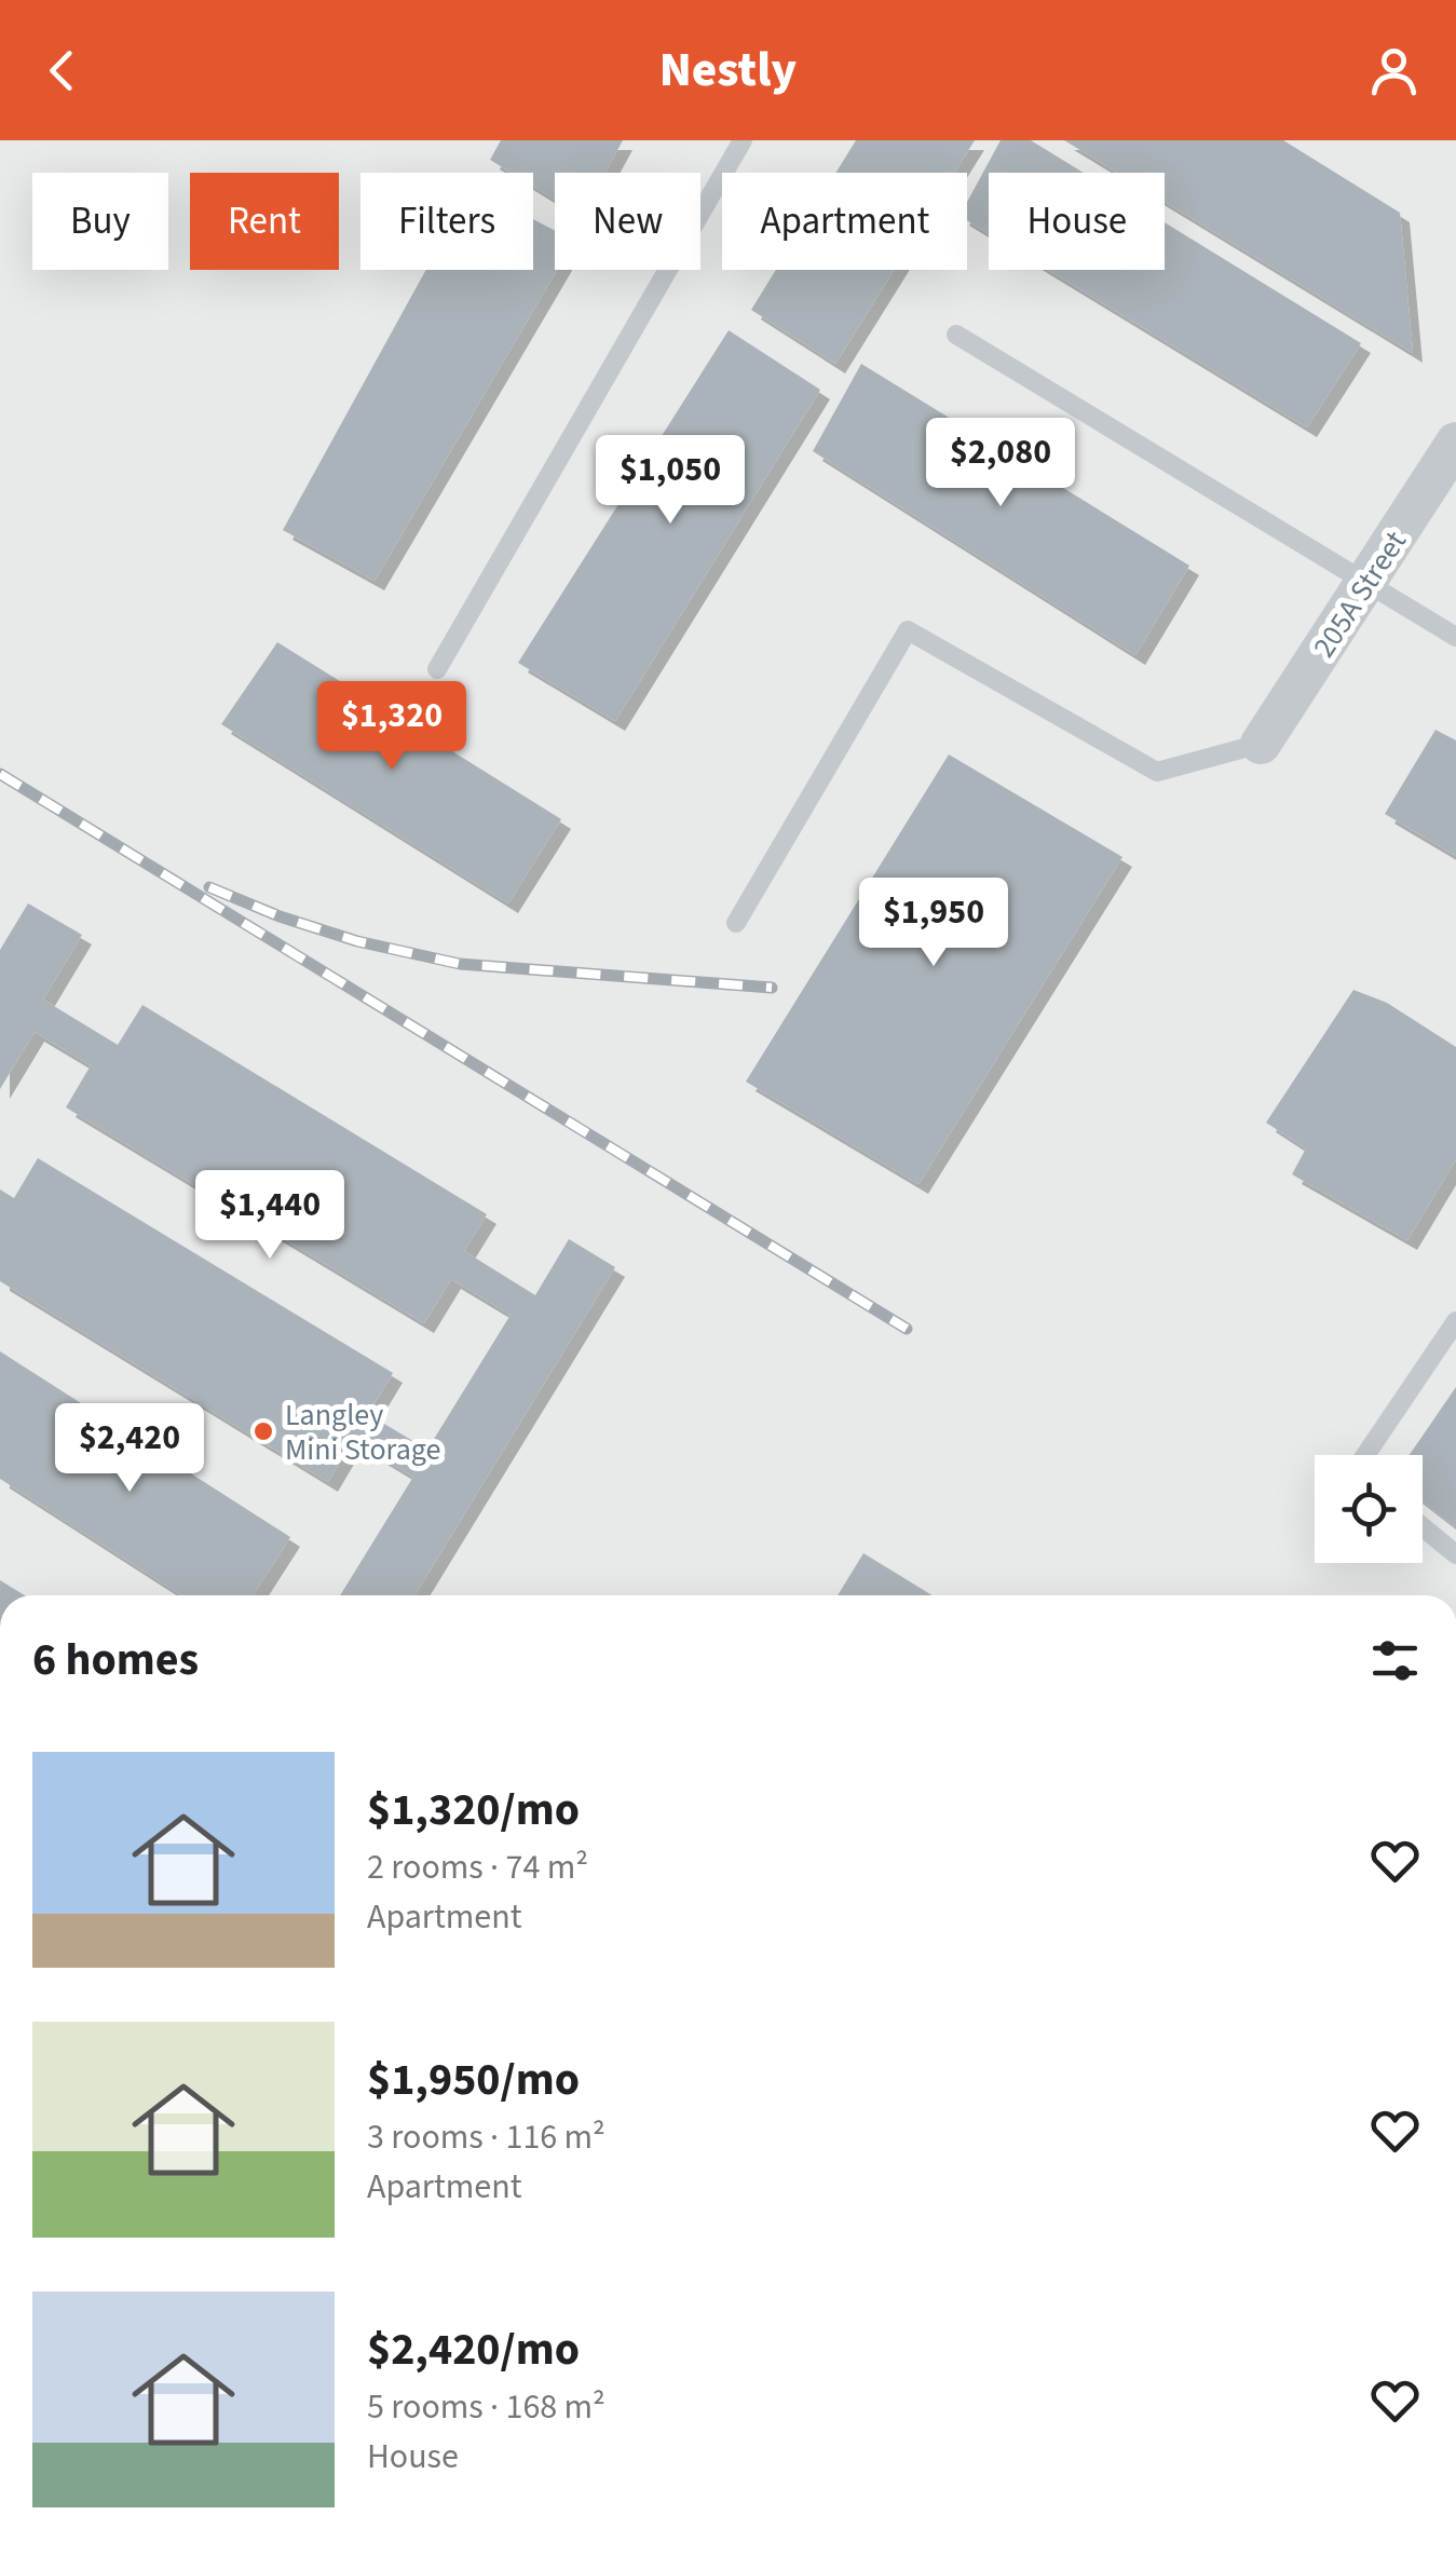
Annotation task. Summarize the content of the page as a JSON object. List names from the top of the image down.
{
  "streets": {
    "street": ["205A Street"]
  },
  "places": ["Langley Mini Storage"],
  "page": {
    "header": "Nestly",
    "chip": [
      "Buy",
      "Rent",
      "Filters",
      "New",
      "Apartment",
      "House"
    ],
    "price": [
      "$2,080",
      "$1,050",
      "$1,320",
      "$1,950",
      "$1,440",
      "$2,420"
    ],
    "heading": "6 homes",
    "list": [
      {
        "name": "$1,320/mo",
        "note": "2 rooms · 74 m² · Apartment"
      },
      {
        "name": "$1,950/mo",
        "note": "3 rooms · 116 m² · Apartment"
      },
      {
        "name": "$2,420/mo",
        "note": "5 rooms · 168 m² · House"
      }
    ]
  }
}
